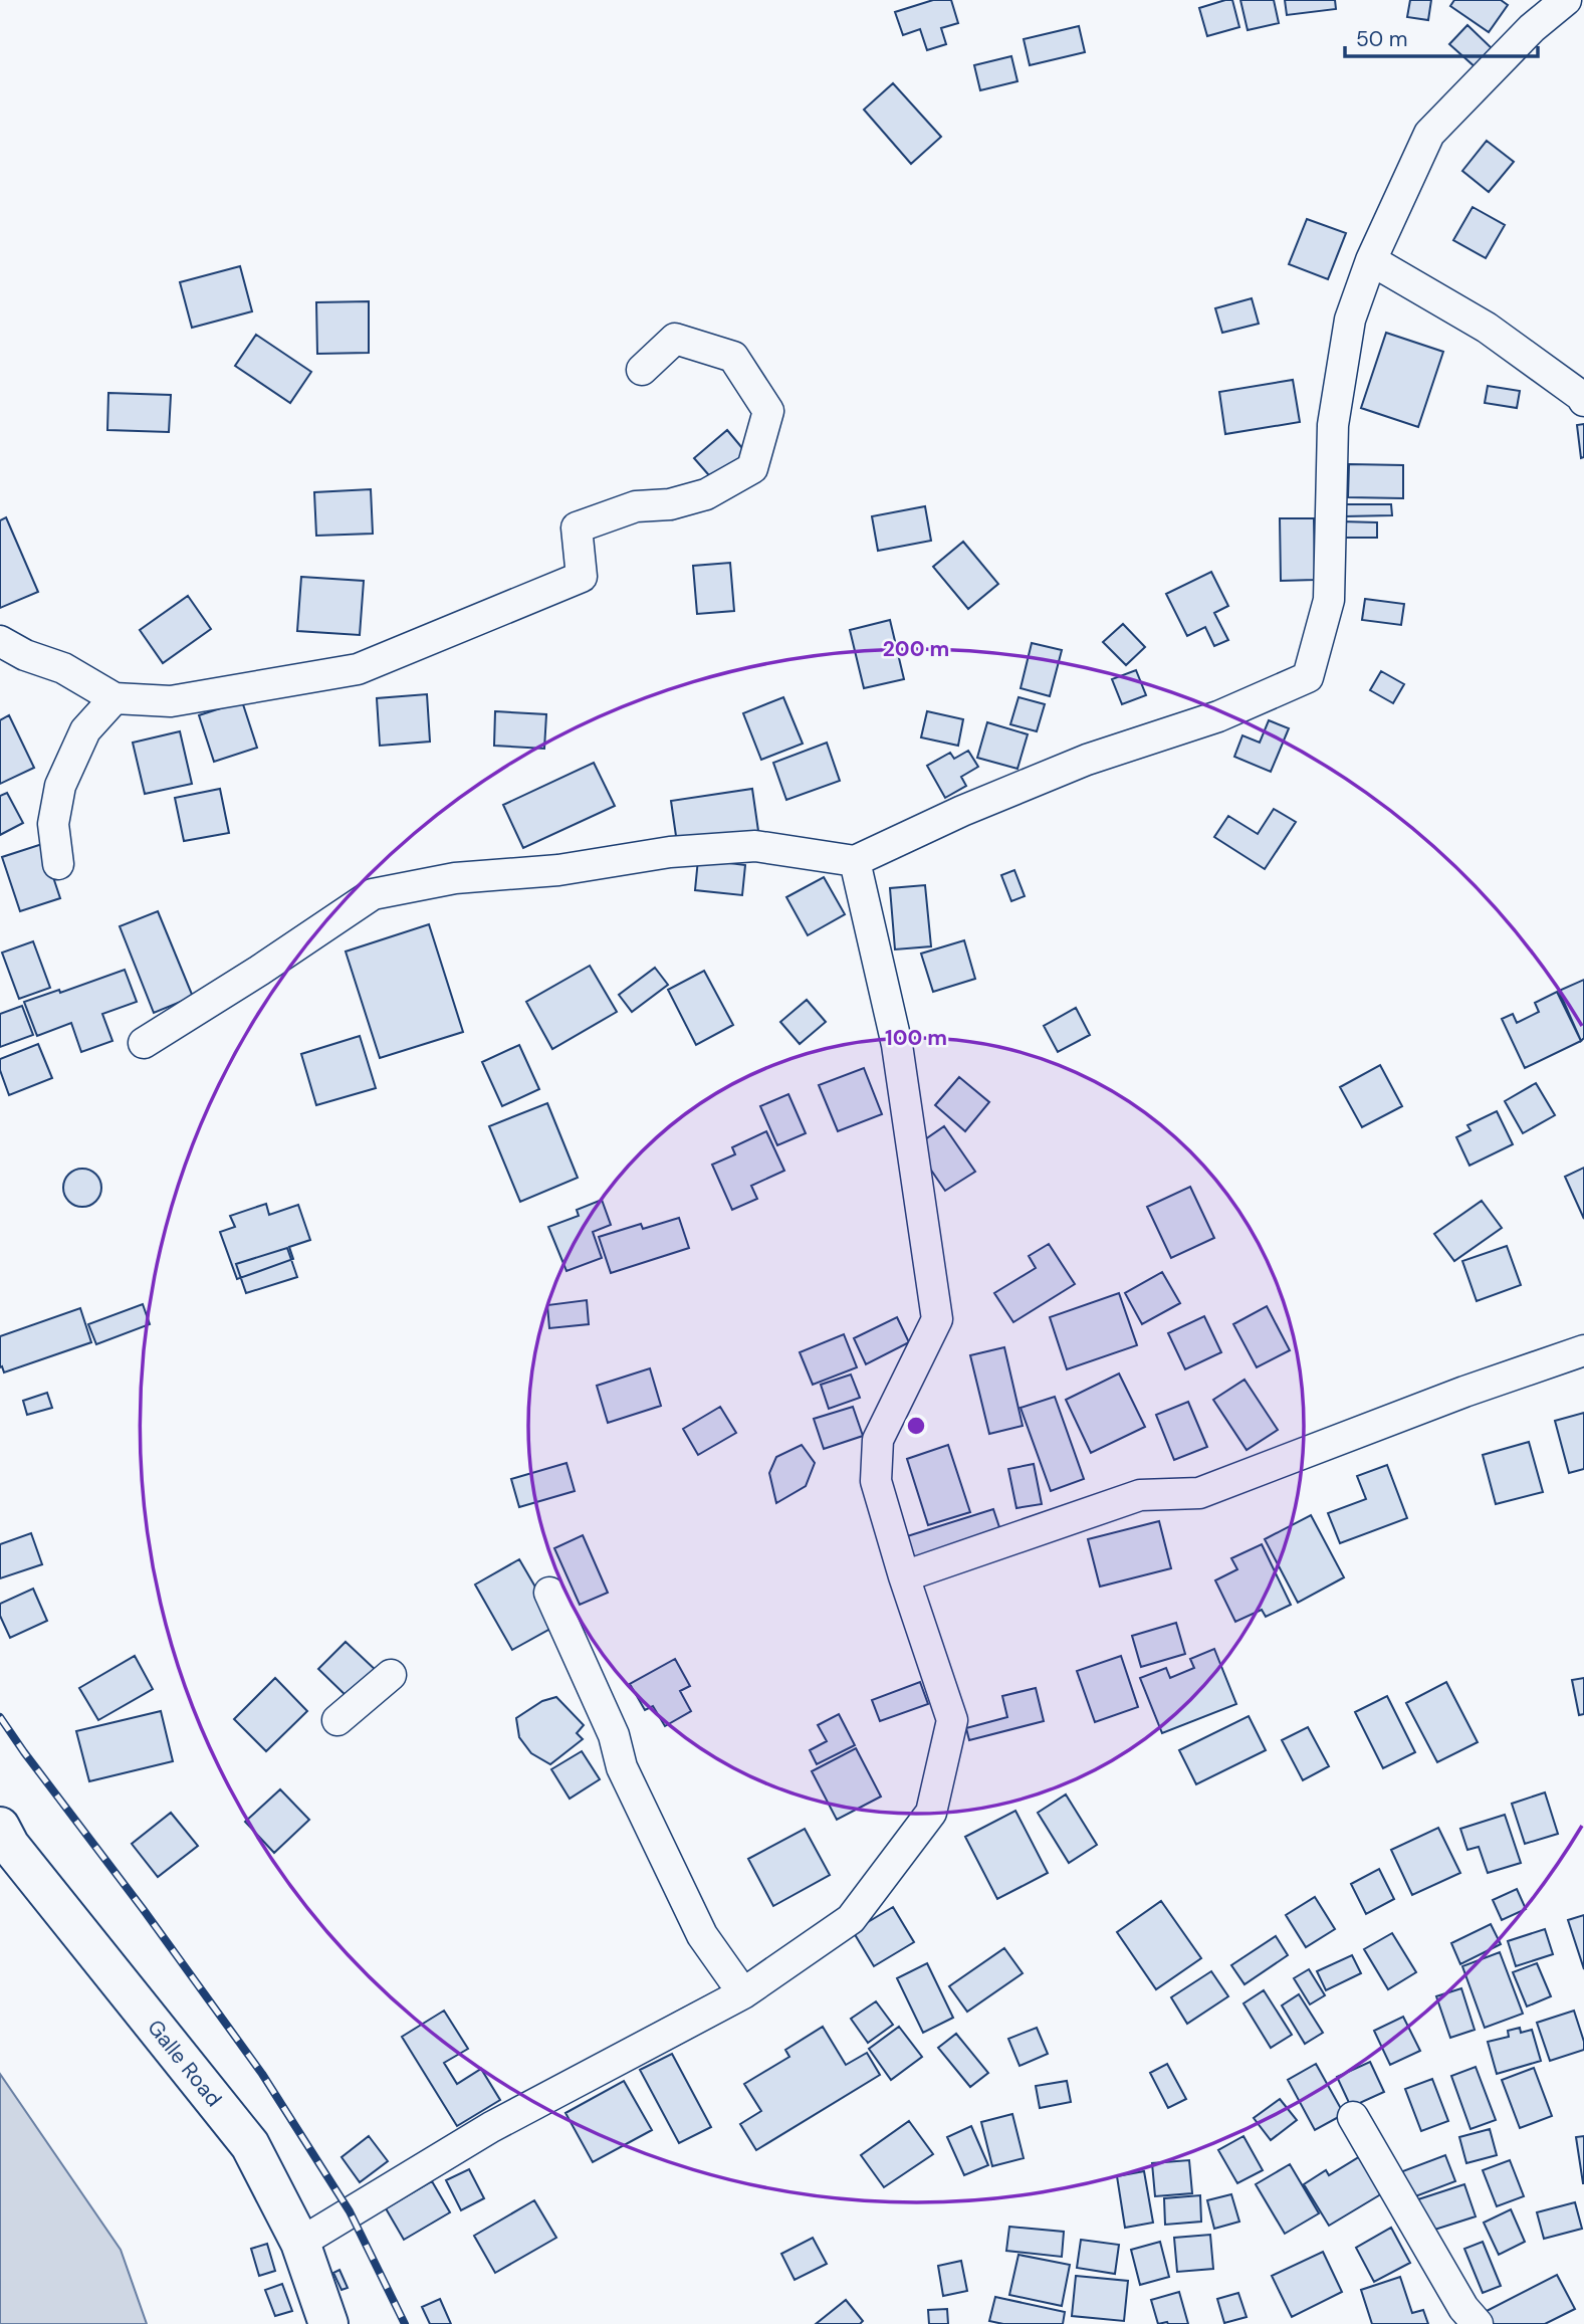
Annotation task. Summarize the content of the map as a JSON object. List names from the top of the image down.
{
  "streets": {
    "highway": ["Galle Road"]
  },
  "scale_bar": "50 m",
  "rings": ["200 m", "100 m"]
}
